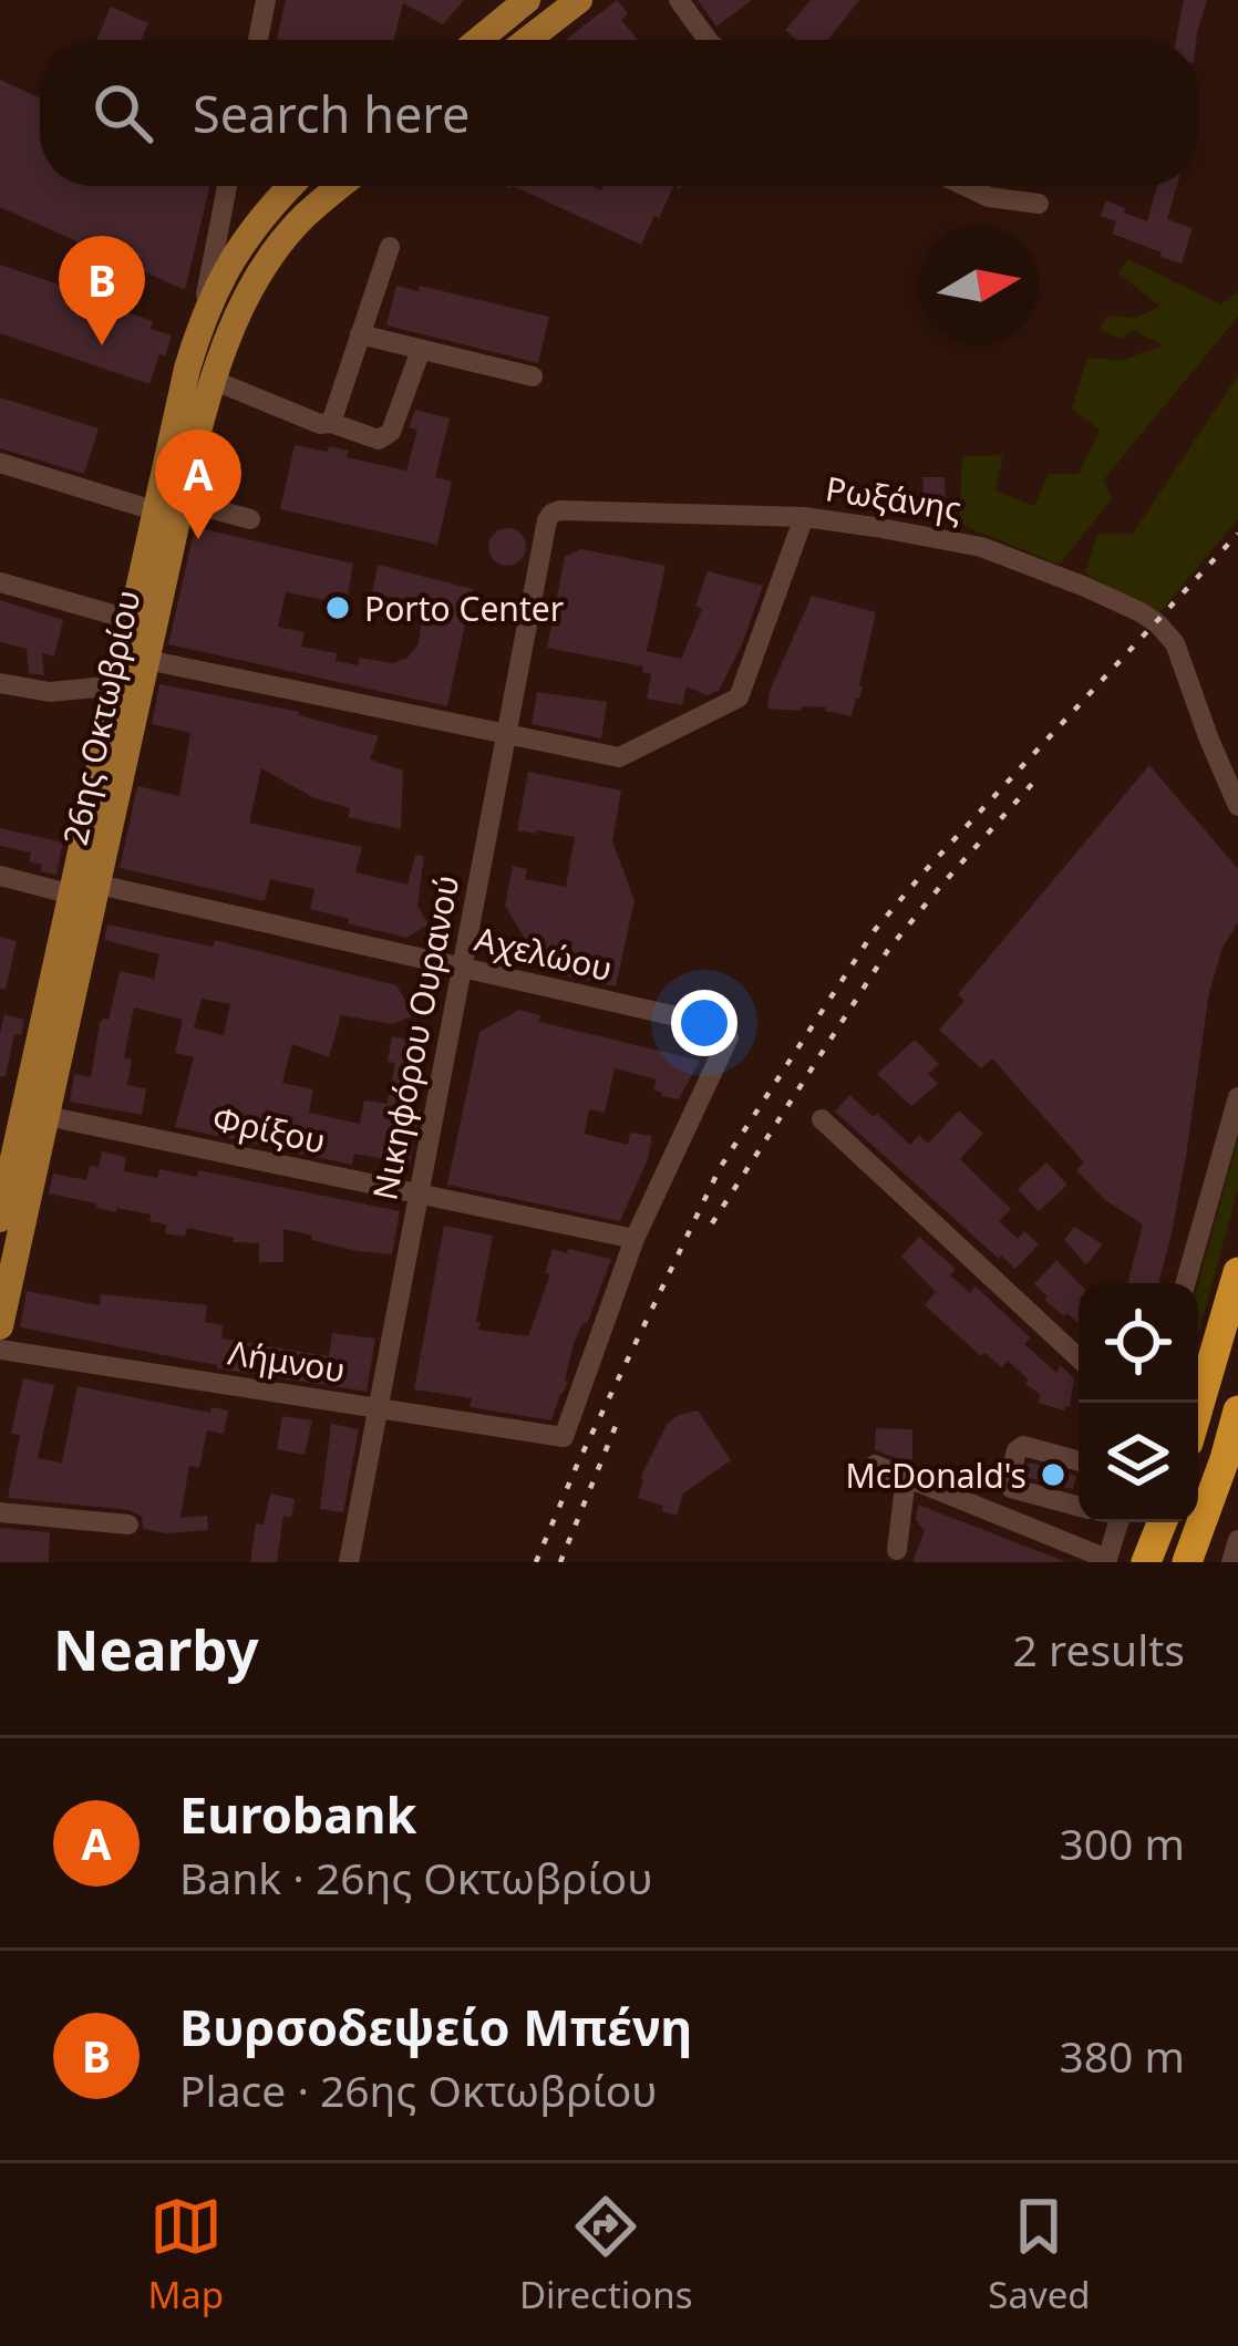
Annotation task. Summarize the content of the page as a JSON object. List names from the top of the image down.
{
  "streets": {
    "main road": ["26ης Οκτωβρίου"],
    "street": [
      "Ρωξάνης",
      "Αχελώου",
      "Νικηφόρου Ουρανού",
      "Φρίξου",
      "Λήμνου"
    ]
  },
  "crossings": [
    ["Ρωξάνης", "Νικηφόρου Ουρανού"],
    ["26ης Οκτωβρίου", "Αχελώου"],
    ["26ης Οκτωβρίου", "Φρίξου"],
    ["Αχελώου", "Νικηφόρου Ουρανού"],
    ["Αχελώου", "Φρίξου"],
    ["Αχελώου", "Λήμνου"],
    ["Νικηφόρου Ουρανού", "Φρίξου"],
    ["Νικηφόρου Ουρανού", "Λήμνου"],
    ["Φρίξου", "Λήμνου"]
  ],
  "places": ["Porto Center", "McDonald's"],
  "north": "right",
  "page": {
    "search": "Search here",
    "pins": ["B", "A"],
    "heading": ["Nearby", "2 results"],
    "list": [
      {
        "mark": "A",
        "name": "Eurobank",
        "note": "Bank · 26ης Οκτωβρίου",
        "value": "300 m"
      },
      {
        "mark": "B",
        "name": "Βυρσοδεψείο Μπένη",
        "note": "Place · 26ης Οκτωβρίου",
        "value": "380 m"
      }
    ],
    "nav": ["Map", "Directions", "Saved"]
  }
}
